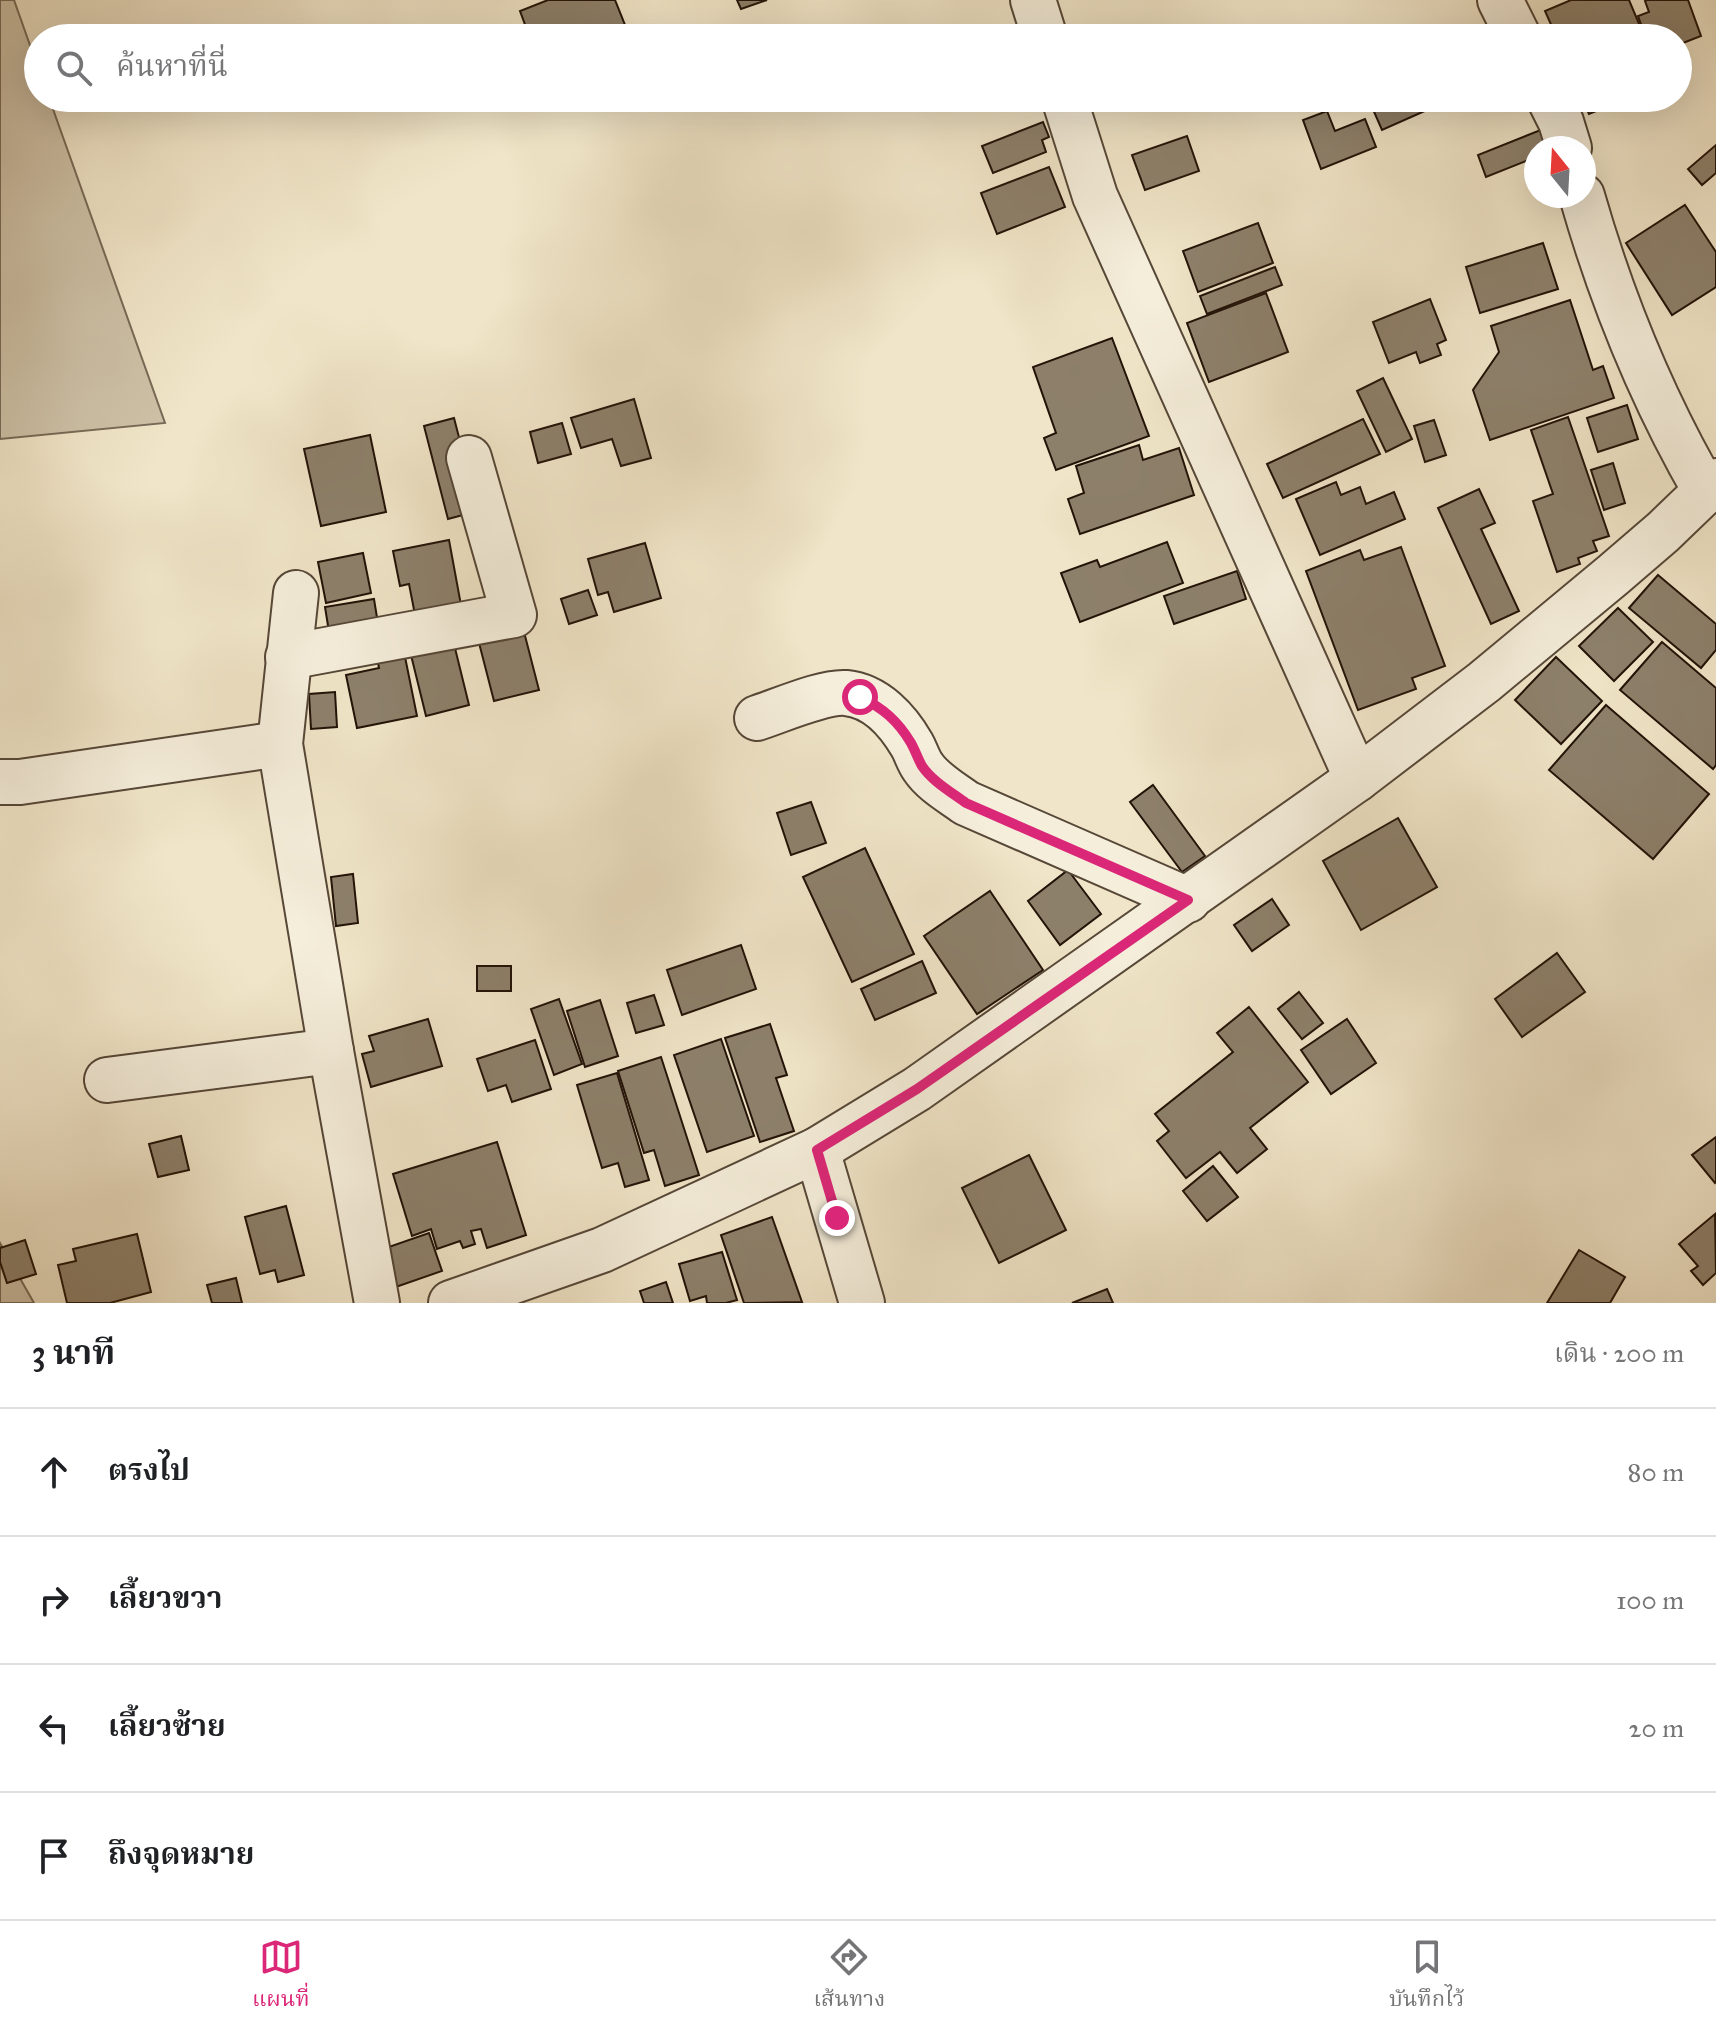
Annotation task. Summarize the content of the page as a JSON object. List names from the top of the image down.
{
  "north": "top",
  "page": {
    "search": "ค้นหาที่นี่",
    "heading": ["3 นาที", "เดิน · 200 m"],
    "list": [
      ["ตรงไป", "80 m"],
      ["เลี้ยวขวา", "100 m"],
      ["เลี้ยวซ้าย", "20 m"],
      "ถึงจุดหมาย"
    ],
    "nav": ["แผนที่", "เส้นทาง", "บันทึกไว้"]
  }
}
